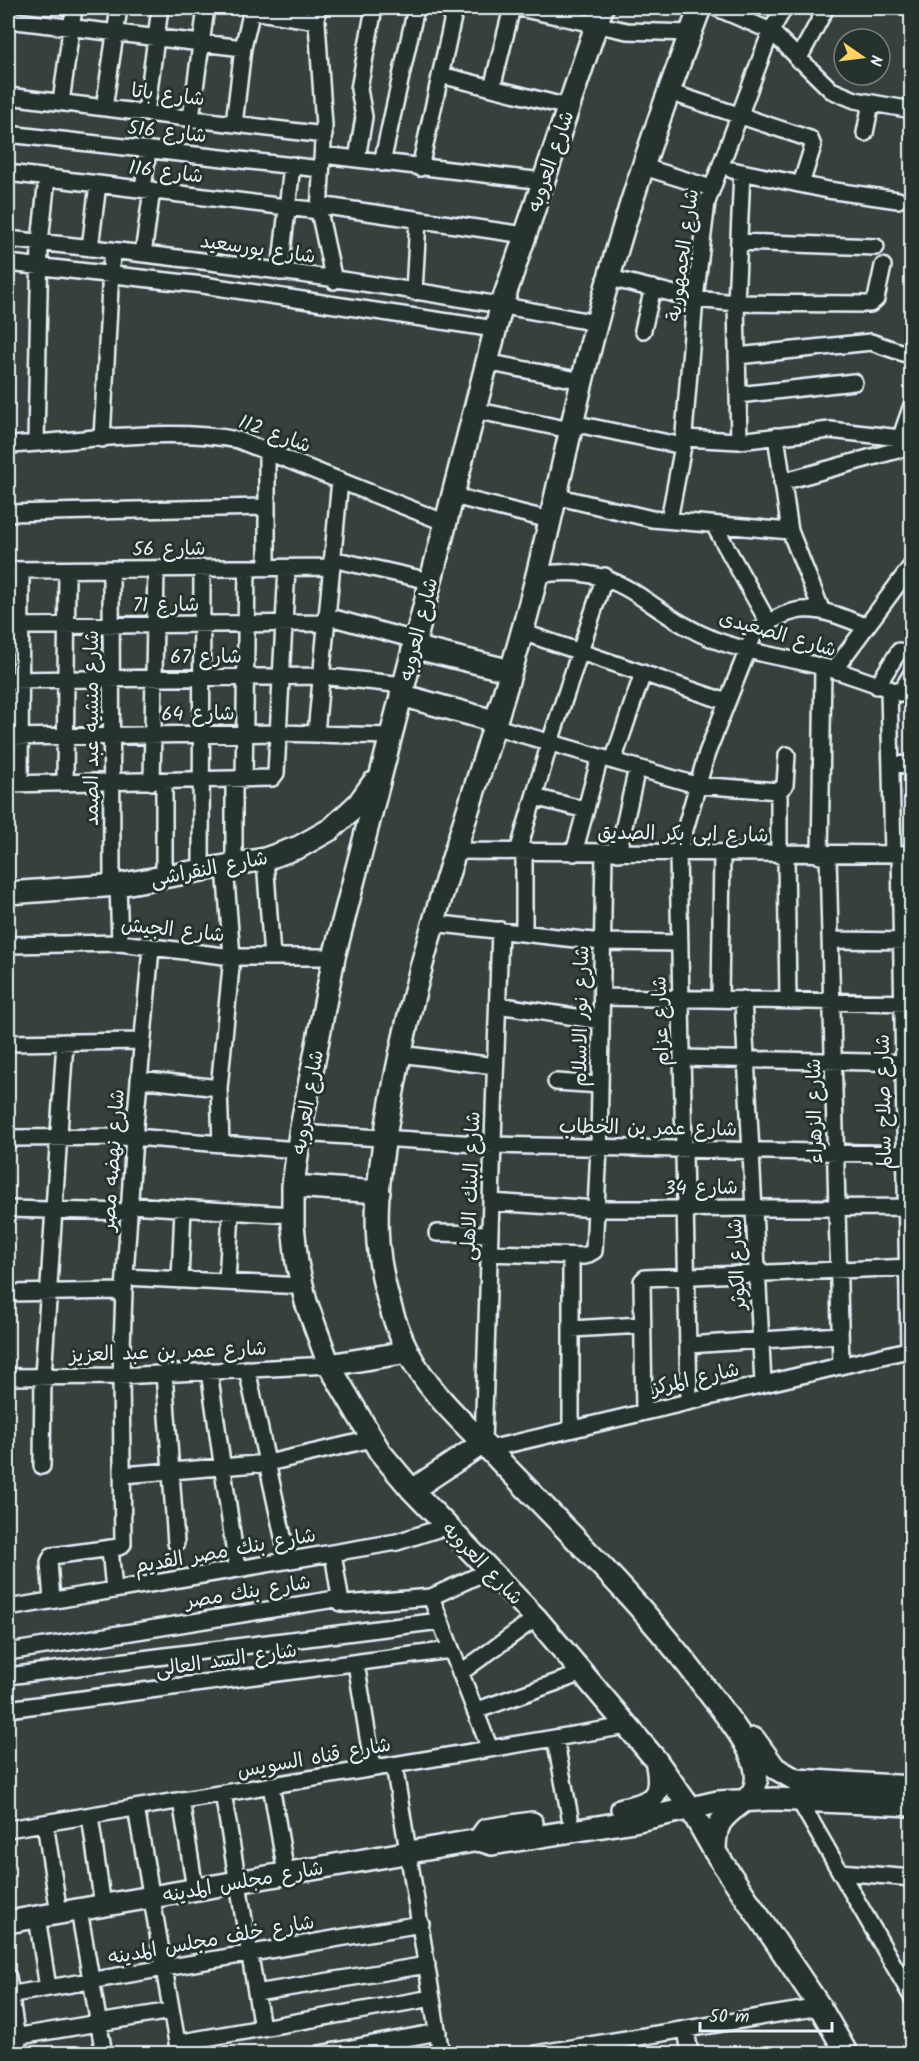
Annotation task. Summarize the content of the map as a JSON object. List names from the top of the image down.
{
  "streets": {
    "street": [
      "شارع باتا",
      "شارع 516",
      "شارع العروبه",
      "شارع 116",
      "شارع بورسعيد",
      "شارع الجمهورية",
      "شارع 112",
      "شارع 56",
      "شارع 71",
      "شارع الصعيدى",
      "شارع 67",
      "شارع 64",
      "شارع منشيه عبد الصمد",
      "شارع ابى بكر الصديق",
      "شارع النقراشى",
      "شارع الجيش",
      "شارع نور الاسلام",
      "شارع عزام",
      "شارع صلاح سالم",
      "شارع الزهراء",
      "شارع عمر بن الخطاب",
      "شارع نهضه مصر",
      "شارع البنك الاهلى",
      "شارع 34",
      "شارع الكوثر",
      "شارع عمر بن عبد العزيز",
      "شارع المركز",
      "شارع بنك مصر القديم",
      "شارع بنك مصر",
      "شارع السد العالى",
      "شارع قناه السويس",
      "شارع مجلس المدينه",
      "شارع خلف مجلس المدينه"
    ]
  },
  "crossings": [
    ["شارع 516", "شارع العروبه"],
    ["شارع العروبه", "شارع 116"],
    ["شارع العروبه", "شارع بورسعيد"],
    ["شارع العروبه", "شارع 112"],
    ["شارع العروبه", "شارع 56"],
    ["شارع العروبه", "شارع 71"],
    ["شارع العروبه", "شارع 67"],
    ["شارع العروبه", "شارع 64"],
    ["شارع العروبه", "شارع النقراشى"],
    ["شارع العروبه", "شارع الجيش"],
    ["شارع العروبه", "شارع عمر بن الخطاب"],
    ["شارع العروبه", "شارع عمر بن عبد العزيز"],
    ["شارع العروبه", "شارع بنك مصر القديم"],
    ["شارع العروبه", "شارع بنك مصر"],
    ["شارع العروبه", "شارع قناه السويس"],
    ["شارع العروبه", "شارع مجلس المدينه"],
    ["شارع 56", "شارع منشيه عبد الصمد"],
    ["شارع 71", "شارع منشيه عبد الصمد"],
    ["شارع الصعيدى", "شارع عزام"],
    ["شارع الصعيدى", "شارع صلاح سالم"],
    ["شارع الصعيدى", "شارع الزهراء"],
    ["شارع 67", "شارع منشيه عبد الصمد"],
    ["شارع 64", "شارع منشيه عبد الصمد"],
    ["شارع منشيه عبد الصمد", "شارع النقراشى"],
    ["شارع منشيه عبد الصمد", "شارع الجيش"],
    ["شارع ابى بكر الصديق", "شارع نور الاسلام"],
    ["شارع ابى بكر الصديق", "شارع عزام"],
    ["شارع ابى بكر الصديق", "شارع صلاح سالم"],
    ["شارع ابى بكر الصديق", "شارع الزهراء"],
    ["شارع الجيش", "شارع نهضه مصر"],
    ["شارع نور الاسلام", "شارع عمر بن الخطاب"],
    ["شارع نور الاسلام", "شارع البنك الاهلى"],
    ["شارع نور الاسلام", "شارع 34"],
    ["شارع عزام", "شارع عمر بن الخطاب"],
    ["شارع عزام", "شارع 34"],
    ["شارع عزام", "شارع المركز"],
    ["شارع صلاح سالم", "شارع عمر بن الخطاب"],
    ["شارع صلاح سالم", "شارع 34"],
    ["شارع صلاح سالم", "شارع المركز"],
    ["شارع الزهراء", "شارع عمر بن الخطاب"],
    ["شارع الزهراء", "شارع 34"],
    ["شارع الزهراء", "شارع المركز"],
    ["شارع عمر بن الخطاب", "شارع البنك الاهلى"],
    ["شارع عمر بن الخطاب", "شارع الكوثر"],
    ["شارع نهضه مصر", "شارع عمر بن عبد العزيز"],
    ["شارع البنك الاهلى", "شارع 34"],
    ["شارع البنك الاهلى", "شارع المركز"],
    ["شارع 34", "شارع الكوثر"],
    ["شارع الكوثر", "شارع المركز"]
  ],
  "scale_bar": "50 m",
  "north": "right"
}
